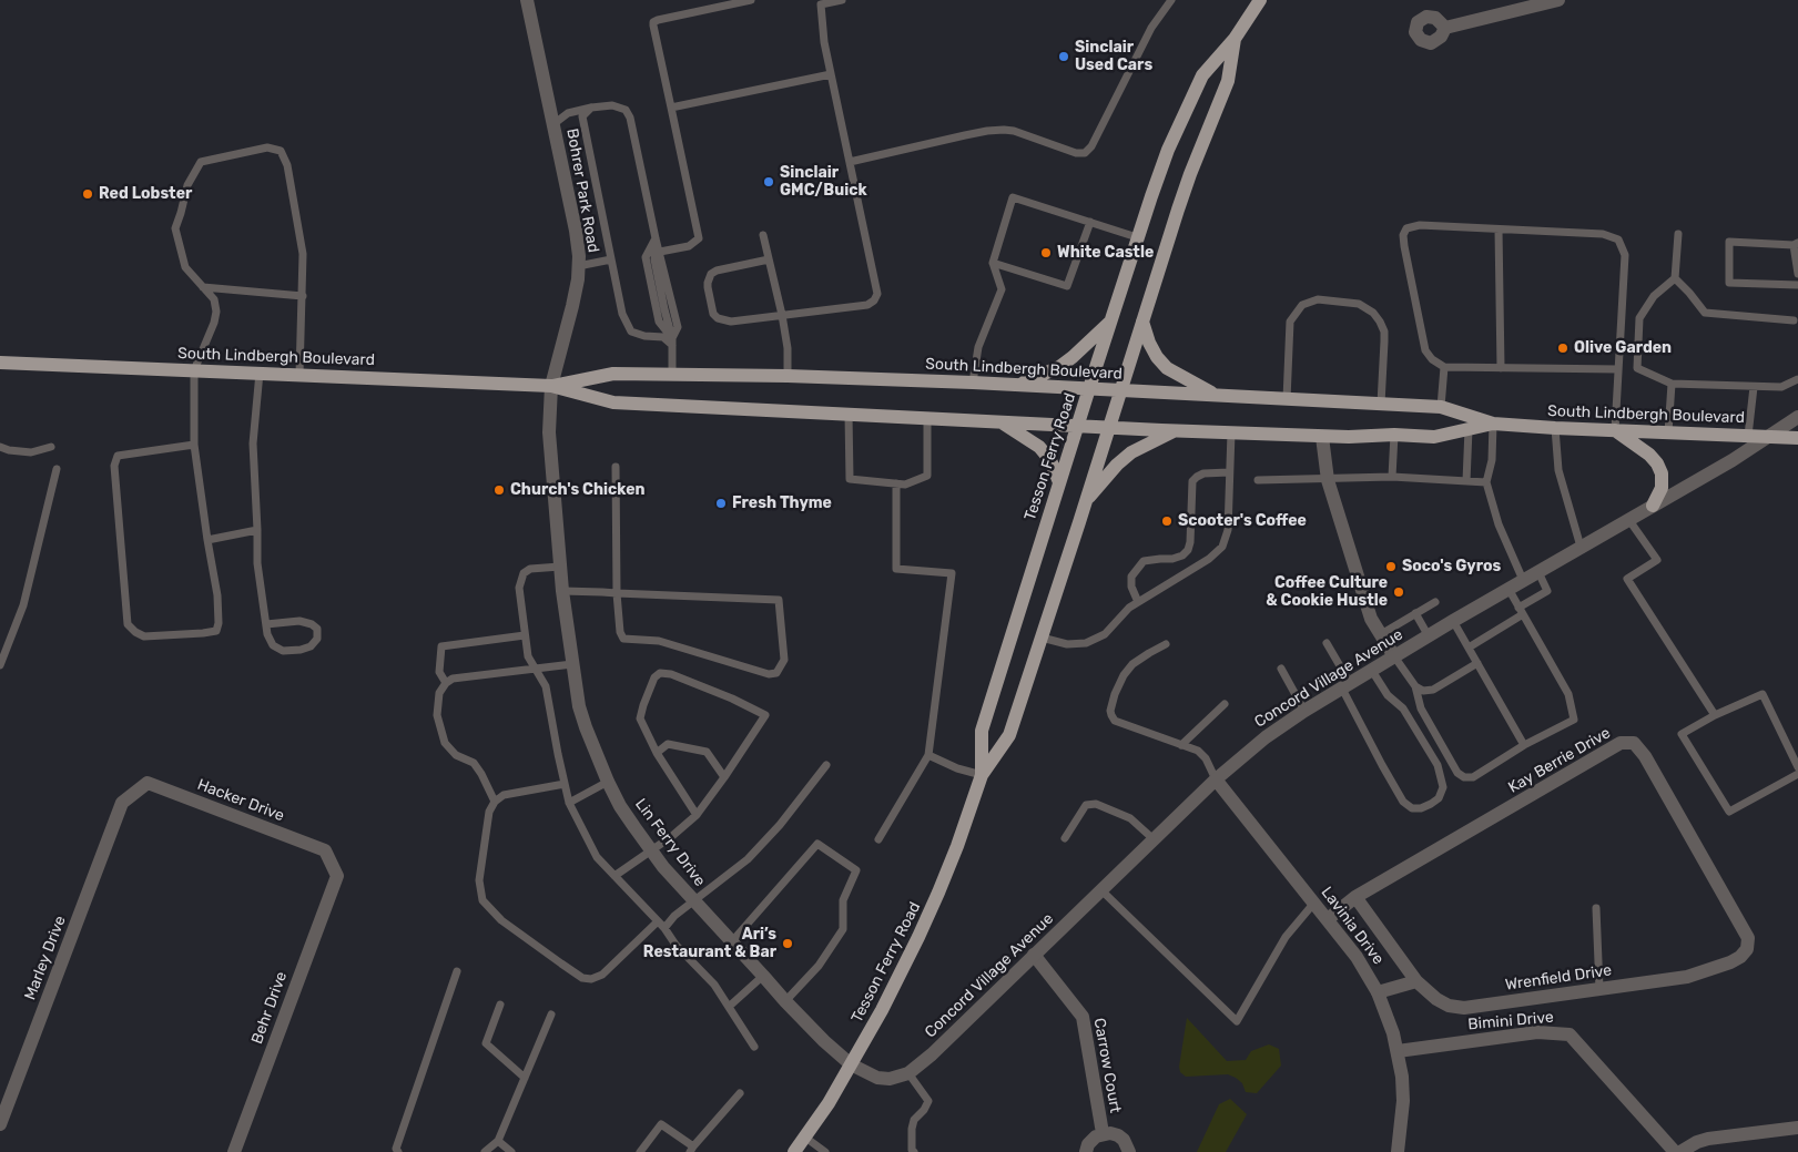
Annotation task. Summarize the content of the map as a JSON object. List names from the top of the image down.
{
  "streets": {
    "main road": ["South Lindbergh Boulevard", "Tesson Ferry Road"],
    "street": [
      "Bohrer Park Road",
      "Concord Village Avenue",
      "Kay Berrie Drive",
      "Hacker Drive",
      "Lin Ferry Drive",
      "Lavinia Drive",
      "Marley Drive",
      "Wrenfield Drive",
      "Behr Drive",
      "Bimini Drive",
      "Carrow Court"
    ]
  },
  "crossings": [
    ["Bohrer Park Road", "South Lindbergh Boulevard"],
    ["Bohrer Park Road", "Lin Ferry Drive"],
    ["South Lindbergh Boulevard", "Tesson Ferry Road"],
    ["South Lindbergh Boulevard", "Concord Village Avenue"],
    ["South Lindbergh Boulevard", "Lin Ferry Drive"],
    ["Tesson Ferry Road", "Concord Village Avenue"],
    ["Tesson Ferry Road", "Lin Ferry Drive"],
    ["Concord Village Avenue", "Lin Ferry Drive"],
    ["Concord Village Avenue", "Lavinia Drive"],
    ["Concord Village Avenue", "Carrow Court"],
    ["Kay Berrie Drive", "Lavinia Drive"],
    ["Kay Berrie Drive", "Wrenfield Drive"],
    ["Hacker Drive", "Marley Drive"],
    ["Hacker Drive", "Behr Drive"],
    ["Lavinia Drive", "Bimini Drive"]
  ],
  "places": [
    "Sinclair Used Cars",
    "Sinclair GMC/Buick",
    "Red Lobster",
    "White Castle",
    "Olive Garden",
    "Church's Chicken",
    "Fresh Thyme",
    "Scooter's Coffee",
    "Soco's Gyros",
    "Coffee Culture & Cookie Hustle",
    "Ari’s Restaurant & Bar"
  ]
}
